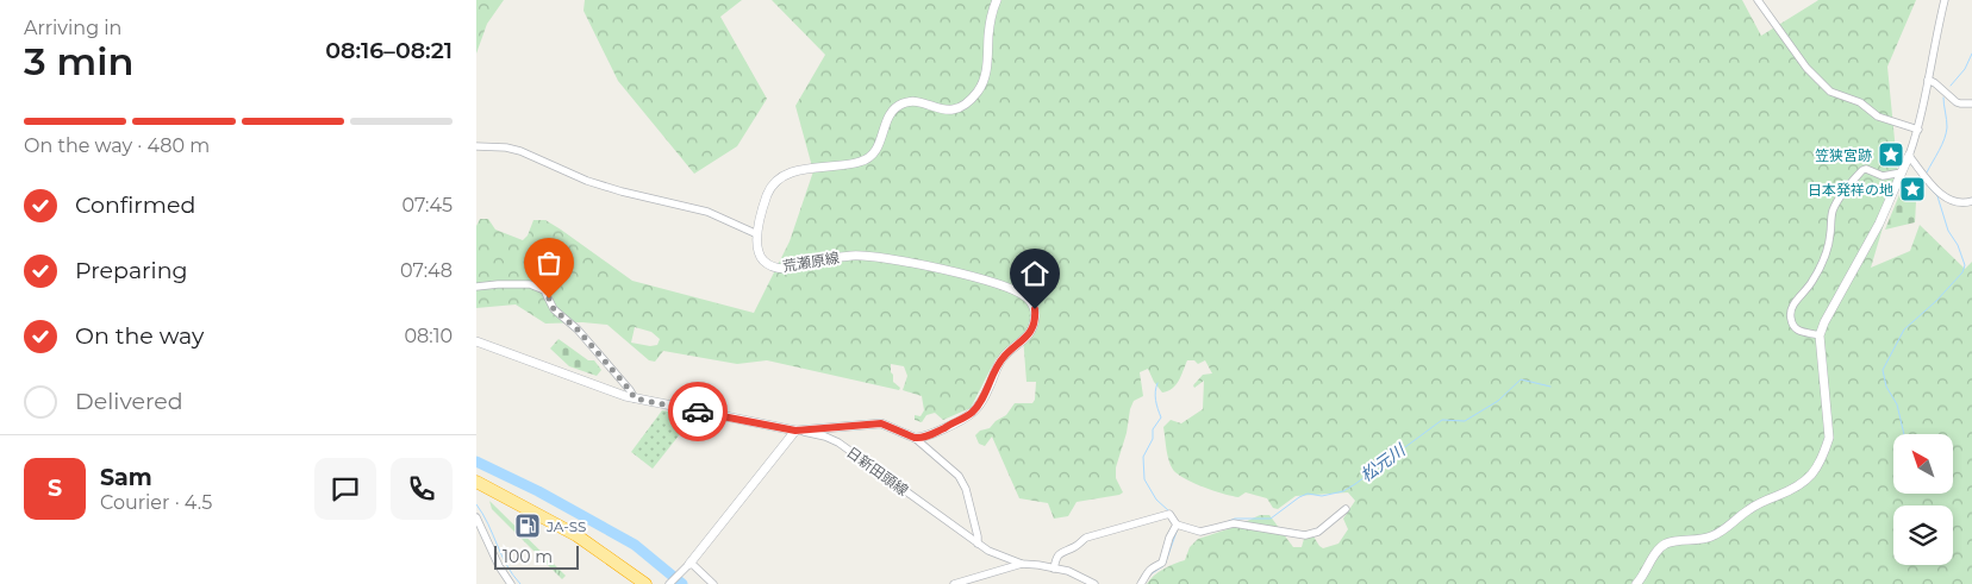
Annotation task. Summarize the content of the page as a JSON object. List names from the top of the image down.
{
  "streets": {
    "street": ["荒瀬原線", "日新田頭線"]
  },
  "water": ["松元川"],
  "places": {
    "place": ["笠狭宮跡", "日本発祥の地"],
    "fuel station": ["JA-SS"]
  },
  "scale_bar": "100 m",
  "north": "top left",
  "page": {
    "heading": ["3 min", "Arriving in", "08:16–08:21"],
    "panel": ["Sam", "Courier · 4.5"],
    "bar": "On the way · 480 m",
    "list": [
      ["Confirmed", "07:45"],
      ["Preparing", "07:48"],
      ["On the way", "08:10"],
      "Delivered"
    ],
    "round": "S",
    "scale": "100 m"
  }
}
